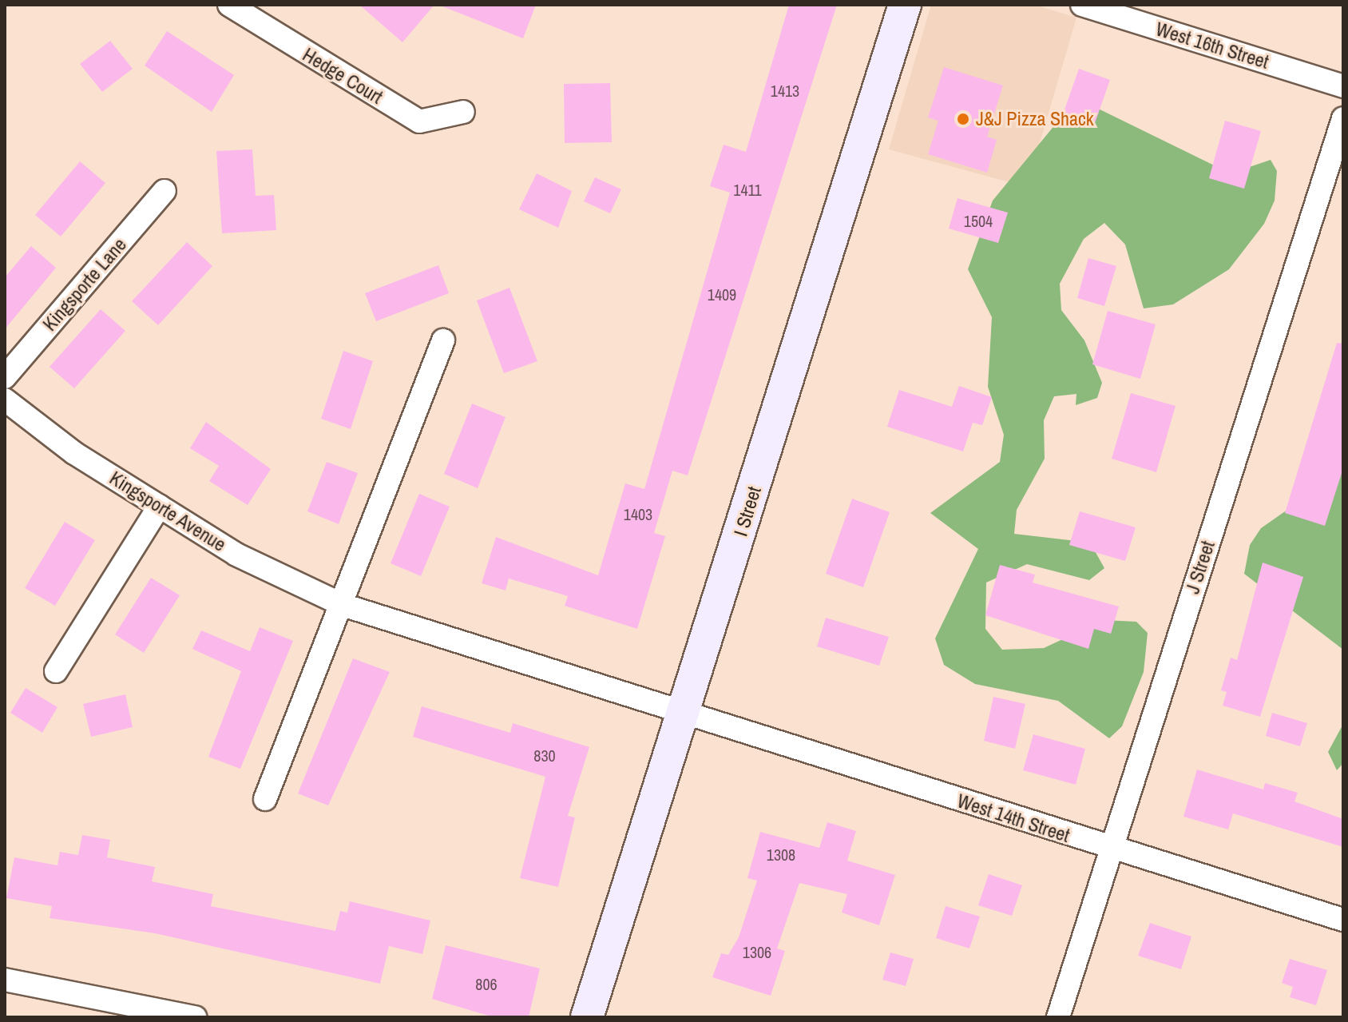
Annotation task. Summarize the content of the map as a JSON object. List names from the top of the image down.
{
  "streets": {
    "street": [
      "West 16th Street",
      "Hedge Court",
      "Kingsporte Lane",
      "Kingsporte Avenue",
      "I Street",
      "J Street",
      "West 14th Street"
    ]
  },
  "crossings": [
    ["Kingsporte Avenue", "I Street"],
    ["Kingsporte Avenue", "West 14th Street"],
    ["I Street", "West 14th Street"],
    ["J Street", "West 14th Street"]
  ],
  "places": ["J&J Pizza Shack"],
  "house_numbers": [
    "1413",
    "1411",
    "1504",
    "1409",
    "1403",
    "830",
    "1308",
    "1306",
    "806"
  ]
}
